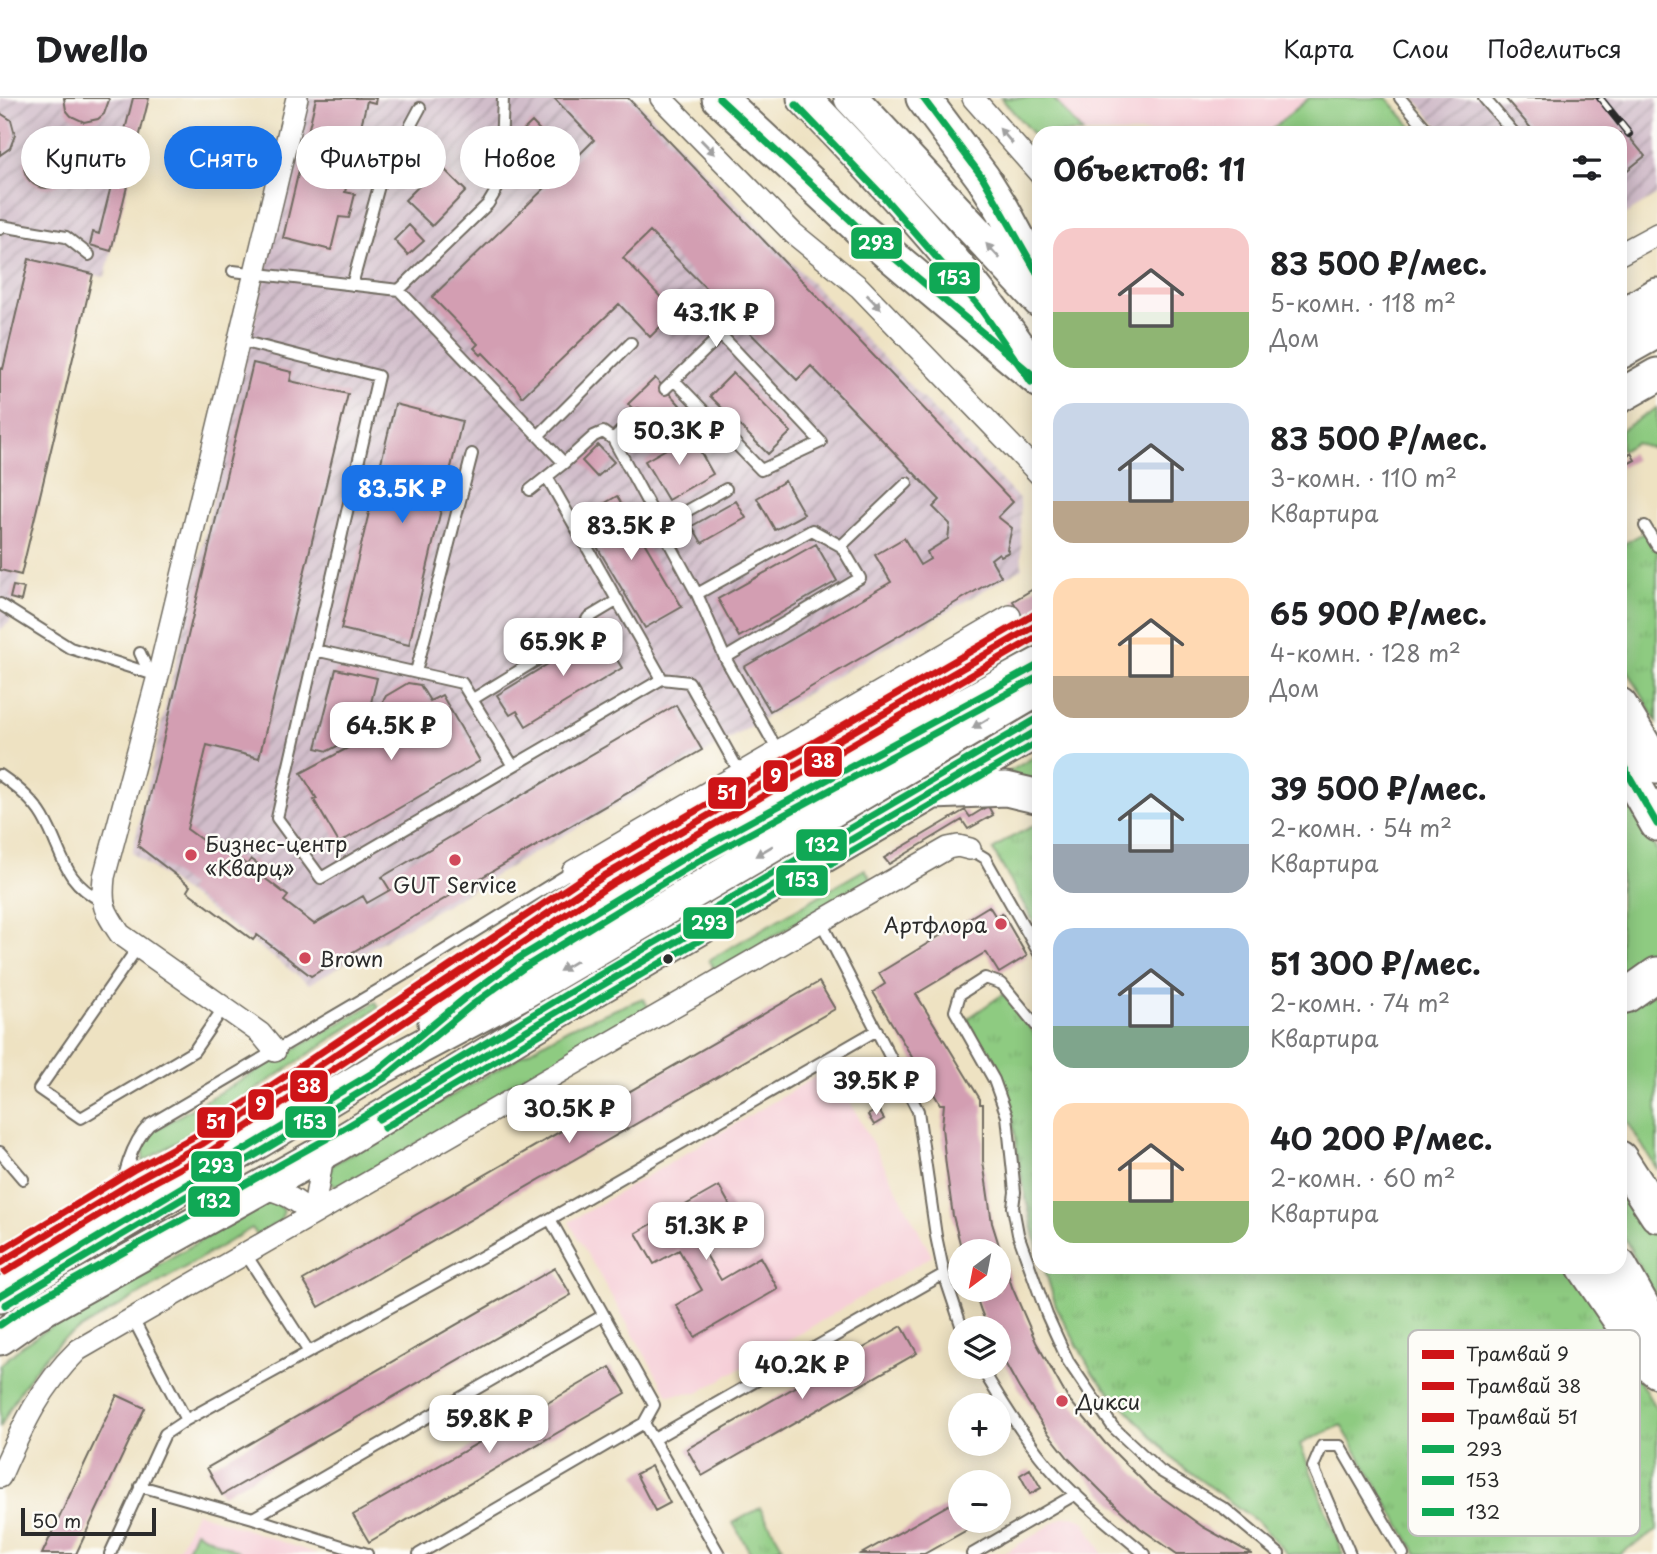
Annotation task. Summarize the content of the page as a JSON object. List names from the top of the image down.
{
  "places": [
    "Бизнес-центр «Кварц»",
    "GUT Service",
    "Артфлора",
    "Brown",
    "Дикси"
  ],
  "lines": [
    "transit line 293",
    "transit line 153",
    "tram line 51",
    "tram line 9",
    "tram line 38",
    "transit line 132"
  ],
  "legend": [
    "Трамвай 9",
    "Трамвай 38",
    "Трамвай 51",
    "293",
    "153",
    "132"
  ],
  "scale_bar": "50 m",
  "north": "bottom left",
  "page": {
    "header": "Dwello",
    "nav": ["Карта", "Слои", "Поделиться"],
    "chip": [
      "Купить",
      "Снять",
      "Фильтры",
      "Новое"
    ],
    "heading": "Объектов: 11",
    "list": [
      {
        "name": "83 500 ₽/мес.",
        "note": "5-комн. · 118 m² · Дом"
      },
      {
        "name": "83 500 ₽/мес.",
        "note": "3-комн. · 110 m² · Квартира"
      },
      {
        "name": "65 900 ₽/мес.",
        "note": "4-комн. · 128 m² · Дом"
      },
      {
        "name": "39 500 ₽/мес.",
        "note": "2-комн. · 54 m² · Квартира"
      },
      {
        "name": "51 300 ₽/мес.",
        "note": "2-комн. · 74 m² · Квартира"
      },
      {
        "name": "40 200 ₽/мес.",
        "note": "2-комн. · 60 m² · Квартира"
      }
    ],
    "price": [
      "43.1K ₽",
      "50.3K ₽",
      "83.5K ₽",
      "83.5K ₽",
      "65.9K ₽",
      "64.5K ₽",
      "39.5K ₽",
      "30.5K ₽",
      "51.3K ₽",
      "40.2K ₽",
      "59.8K ₽"
    ],
    "map_buttons": ["+", "−"],
    "scale": "50 m"
  }
}
